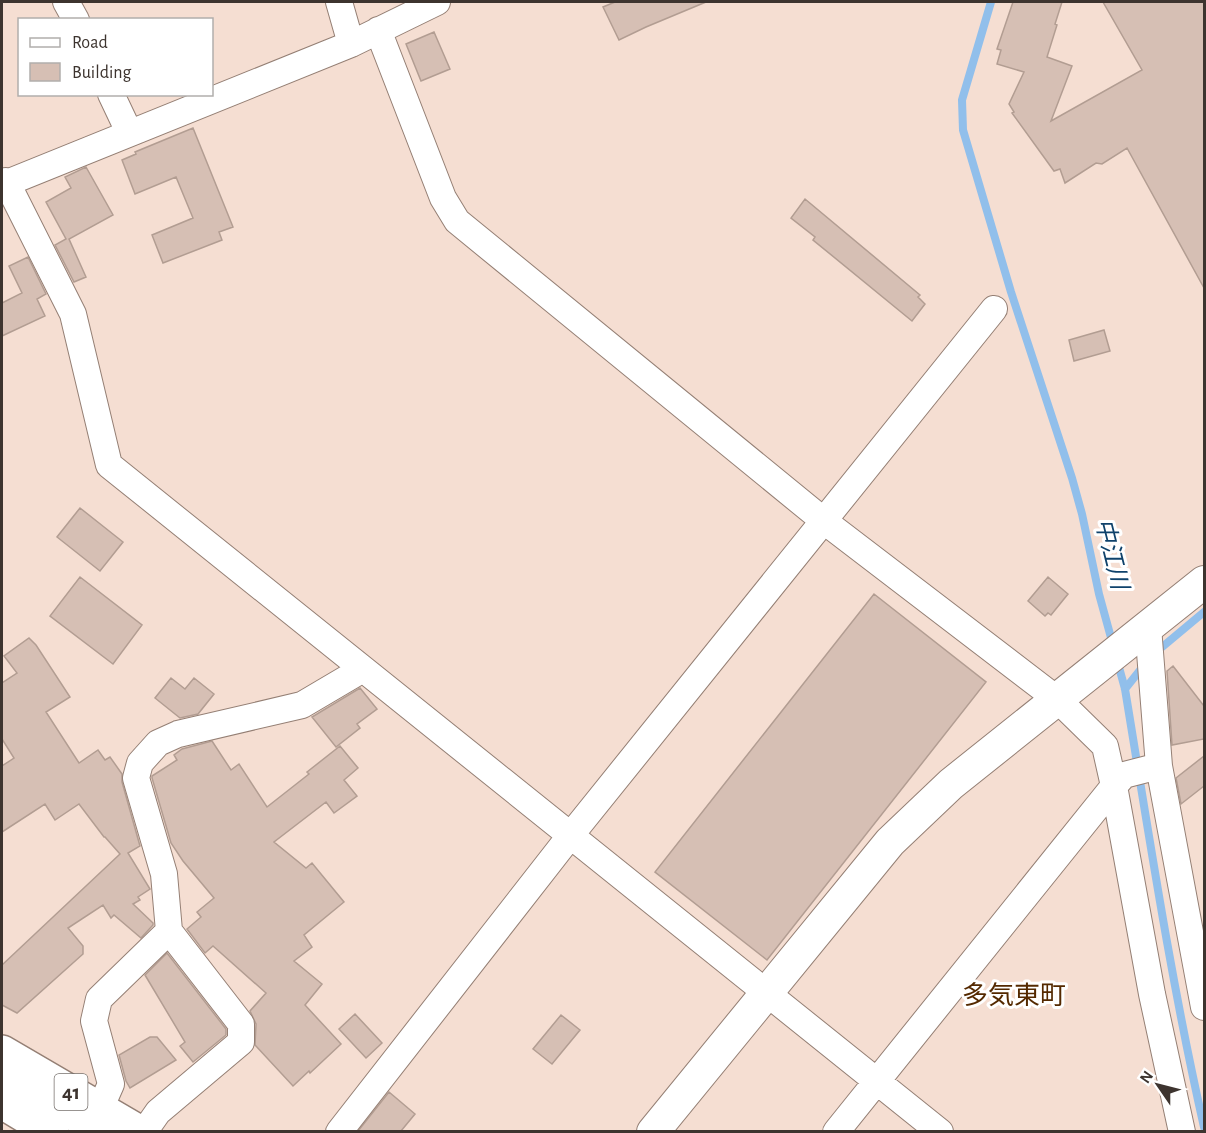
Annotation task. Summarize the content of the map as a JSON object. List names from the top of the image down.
{
  "streets": {
    "highway": ["41"]
  },
  "districts": ["多気東町"],
  "water": ["中江川"],
  "legend": ["Road", "Building"],
  "north": "top left"
}
